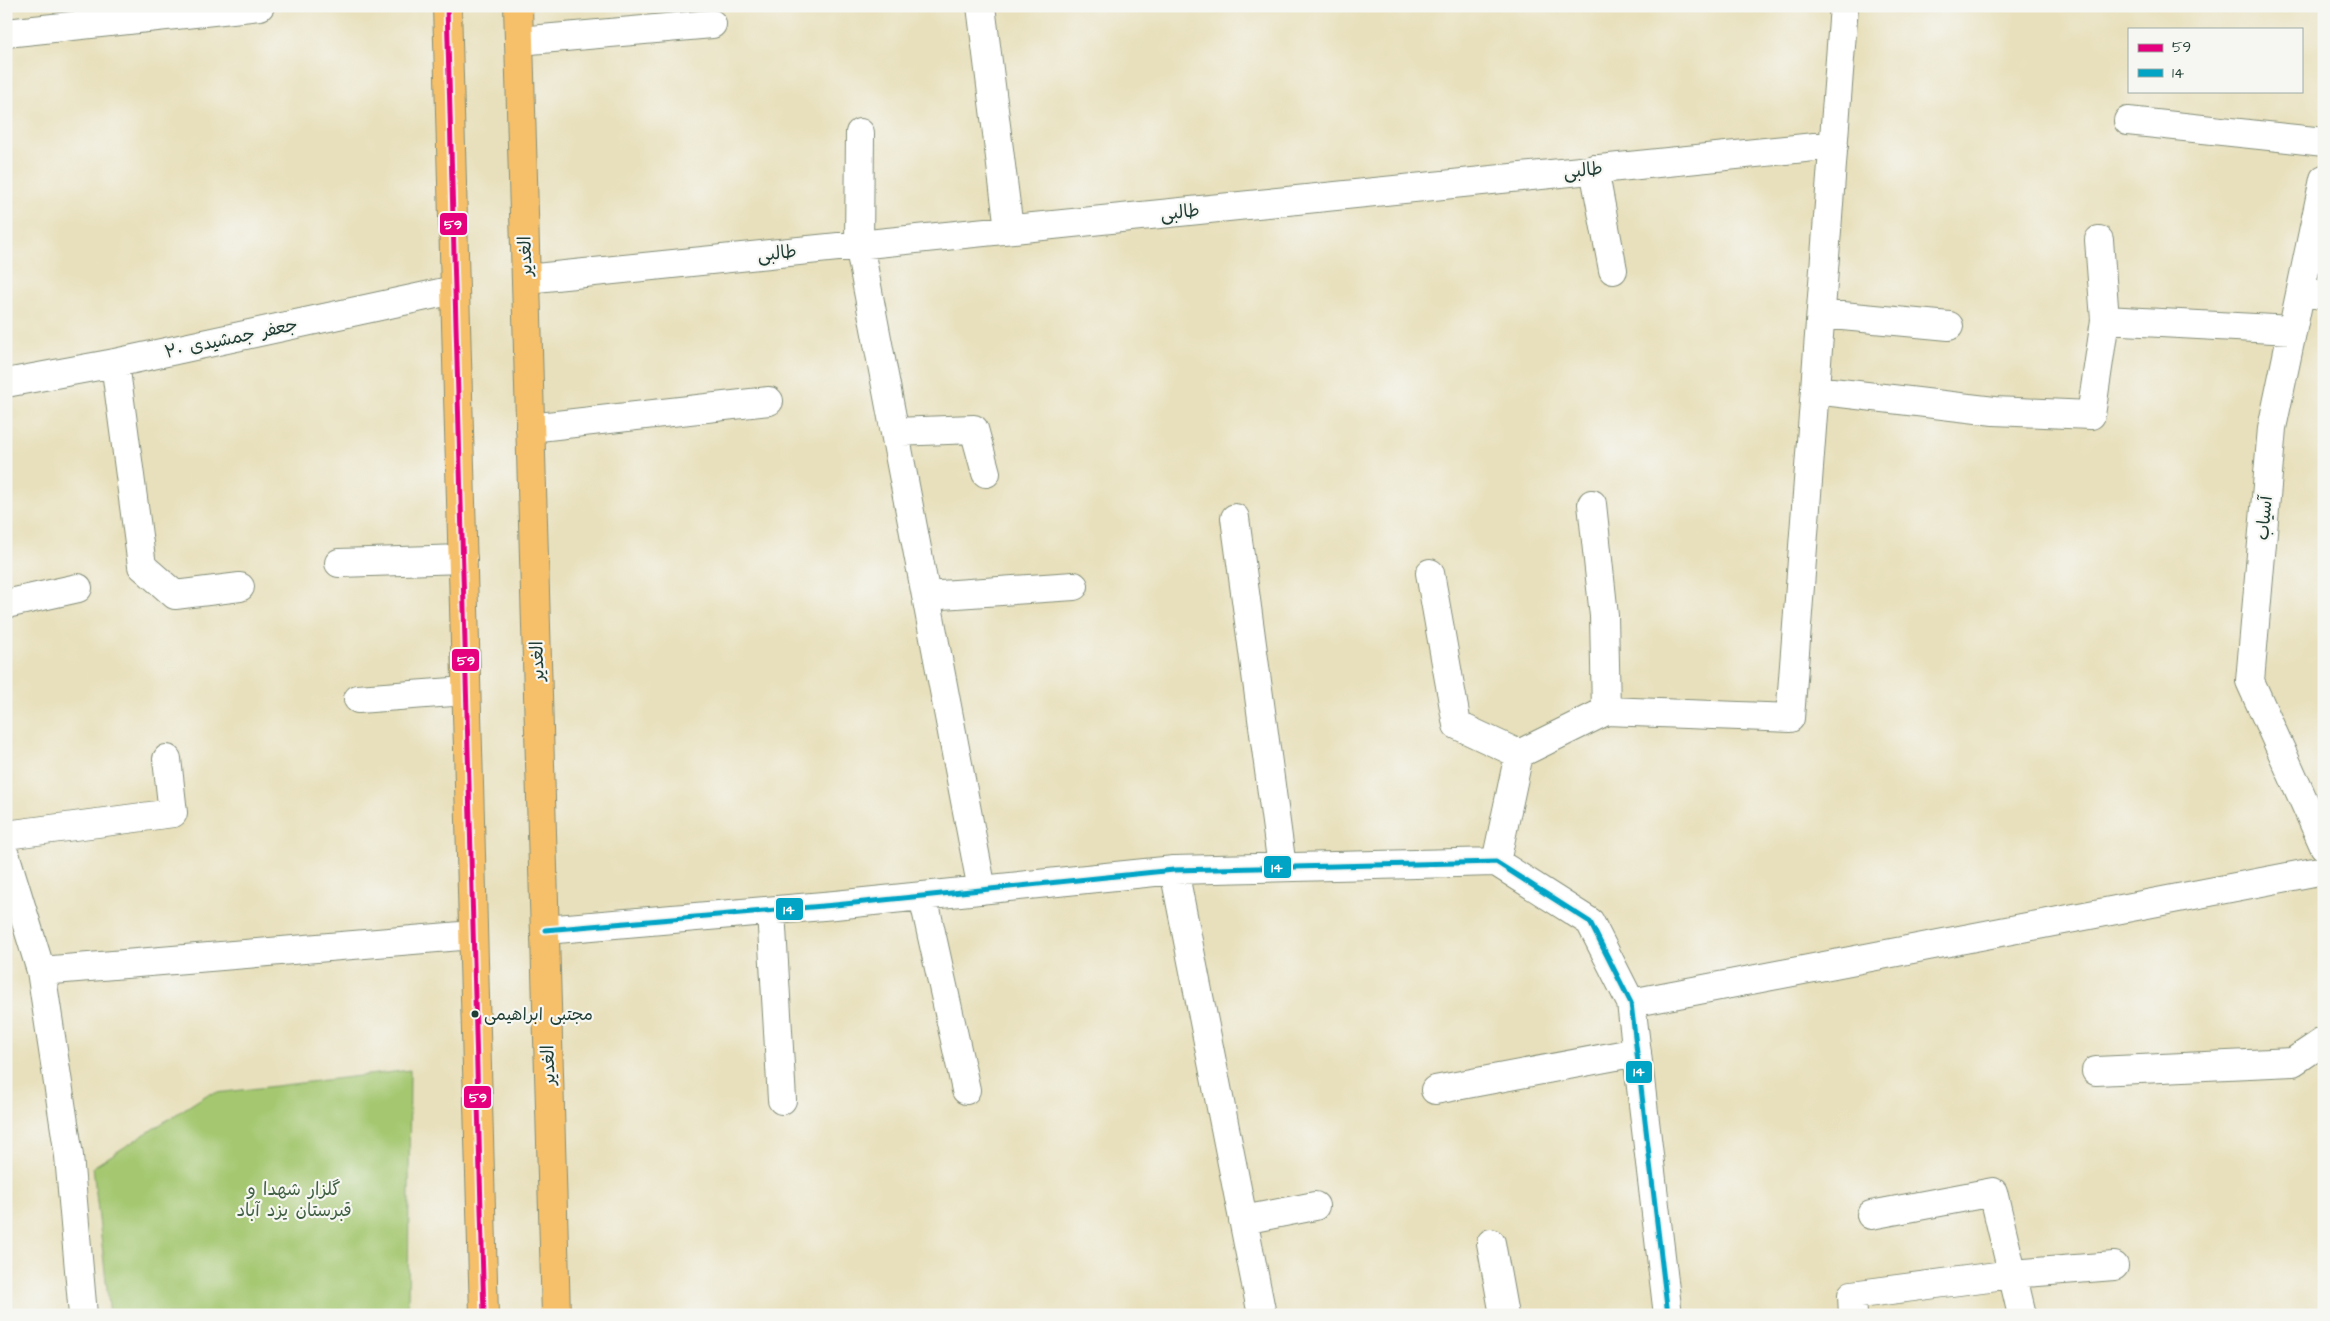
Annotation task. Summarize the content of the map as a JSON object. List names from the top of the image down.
{
  "streets": {
    "main road": ["الغدیر"],
    "street": ["طالبی", "جعفر جمشیدی ۲۰", "آسیاب"]
  },
  "crossings": [
    ["طالبی", "الغدیر"]
  ],
  "parks": ["گلزار شهدا و قبرستان یزد آباد"],
  "places": ["مجتبی ابراهیمی"],
  "lines": ["transit line 59", "transit line 14"],
  "legend": ["59", "14"]
}
